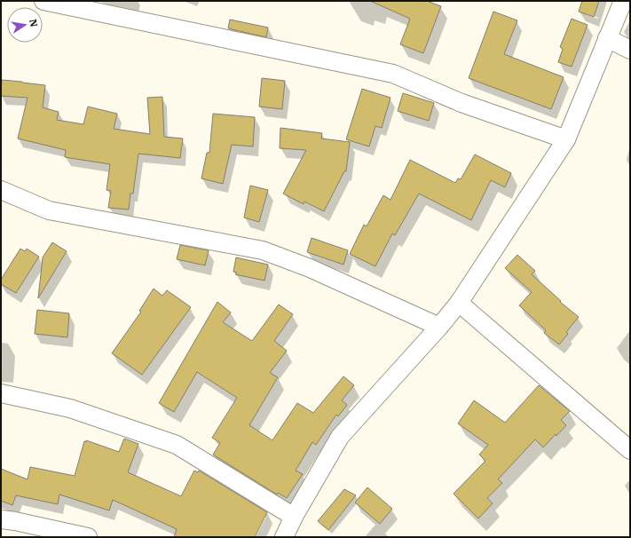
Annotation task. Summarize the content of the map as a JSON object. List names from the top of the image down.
{
  "north": "right"
}
